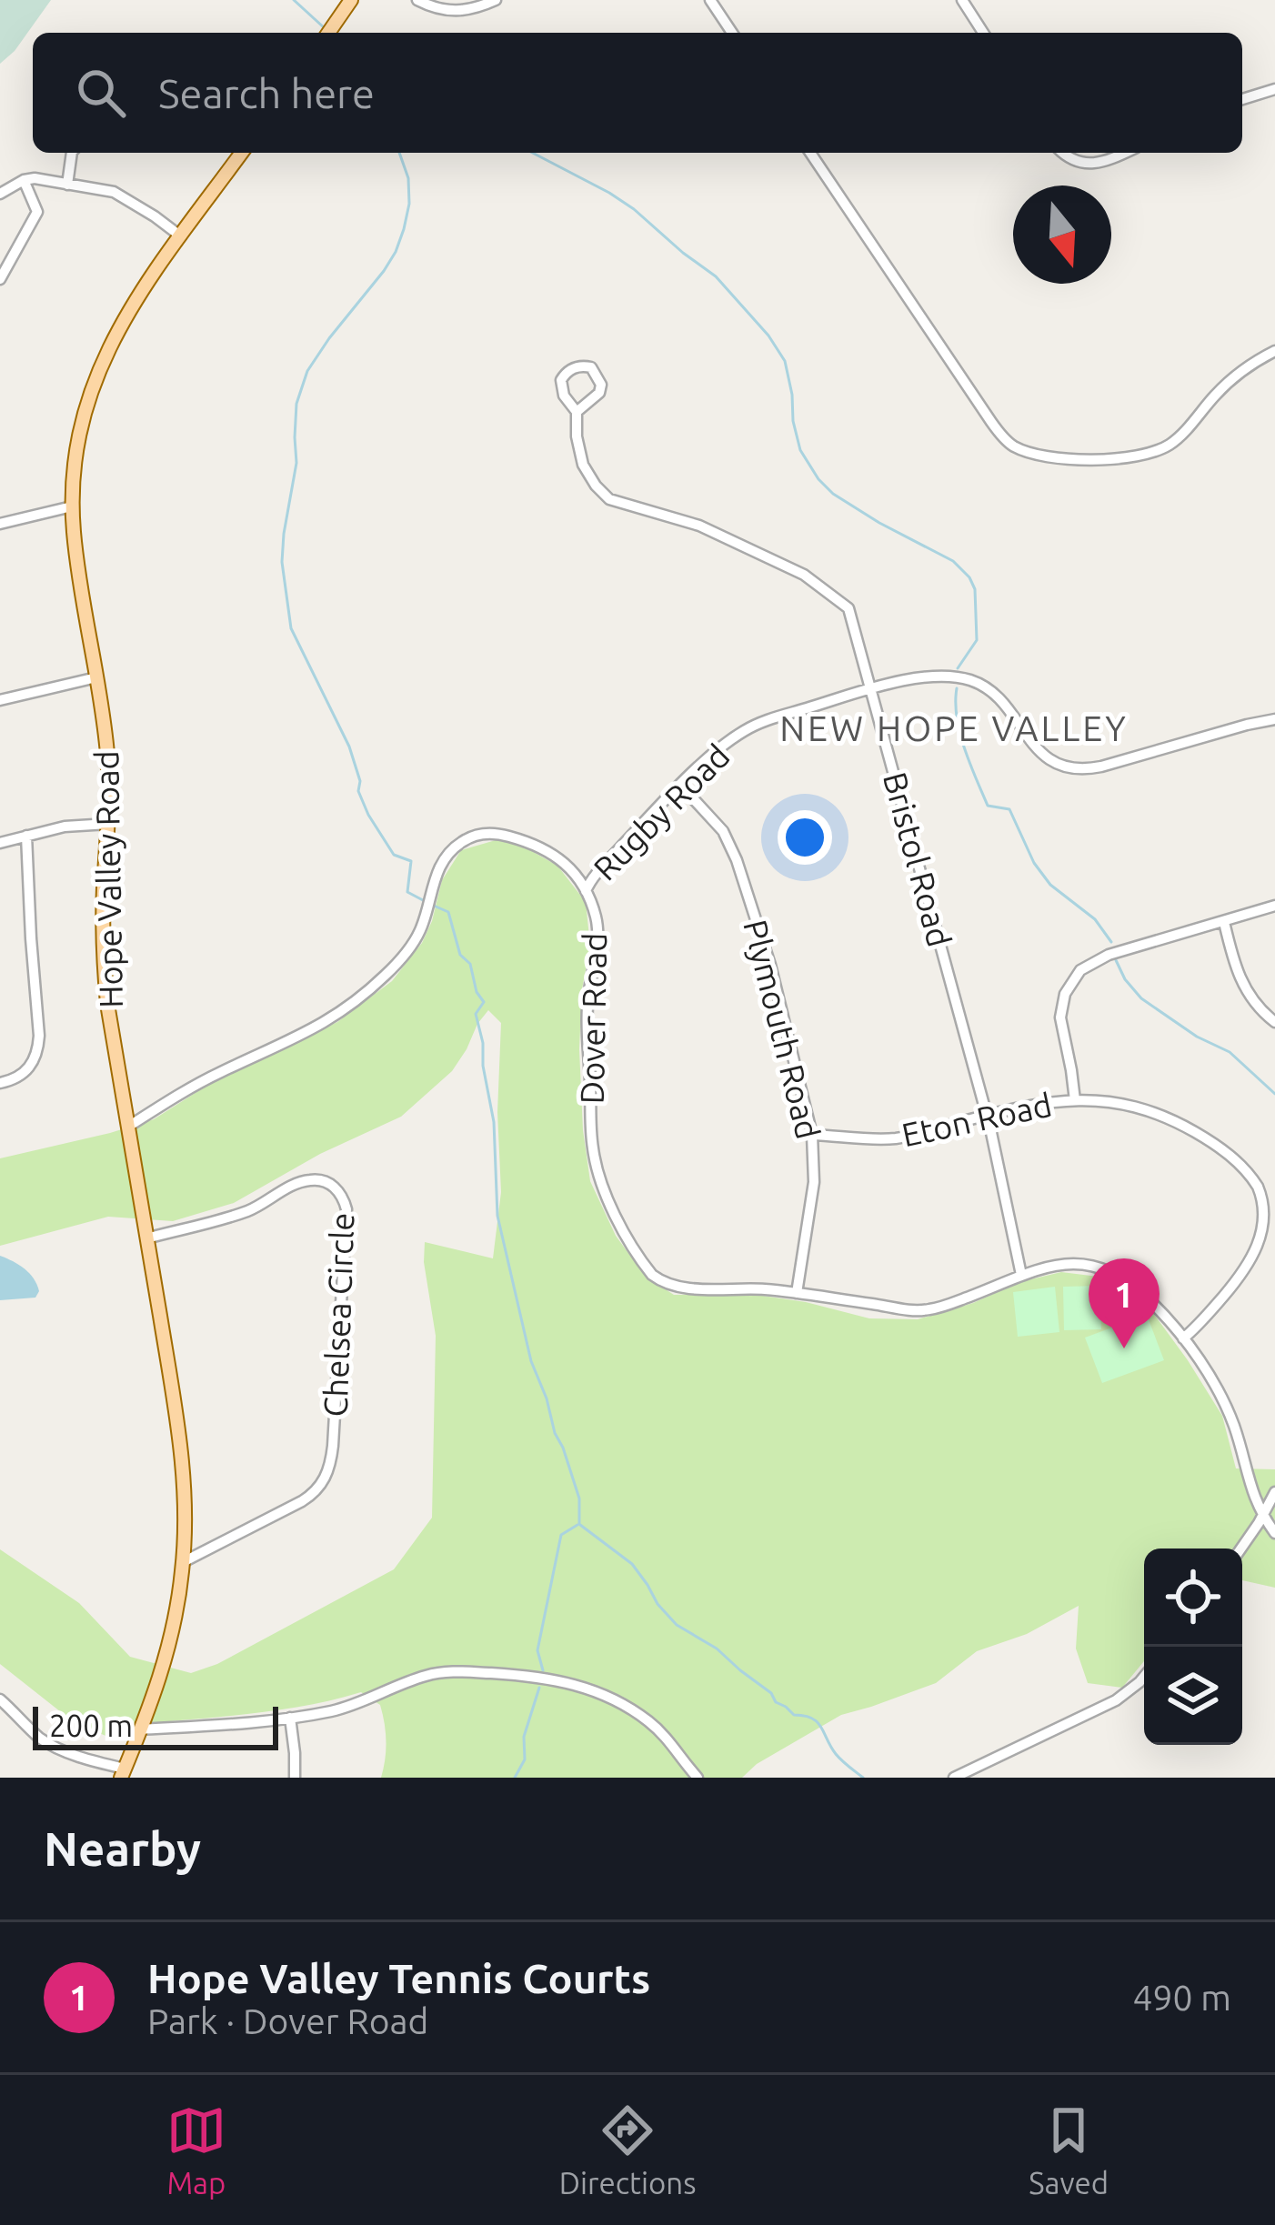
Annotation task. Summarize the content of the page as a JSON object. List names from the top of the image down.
{
  "streets": {
    "main road": ["Hope Valley Road"],
    "street": [
      "Rugby Road",
      "Bristol Road",
      "Dover Road",
      "Plymouth Road",
      "Eton Road",
      "Chelsea Circle"
    ]
  },
  "crossings": [
    ["Rugby Road", "Bristol Road"],
    ["Rugby Road", "Dover Road"],
    ["Rugby Road", "Plymouth Road"],
    ["Bristol Road", "Dover Road"],
    ["Bristol Road", "Eton Road"],
    ["Hope Valley Road", "Dover Road"],
    ["Hope Valley Road", "Chelsea Circle"],
    ["Dover Road", "Plymouth Road"],
    ["Dover Road", "Eton Road"],
    ["Plymouth Road", "Eton Road"]
  ],
  "districts": ["NEW HOPE VALLEY"],
  "scale_bar": "200 m",
  "north": "bottom",
  "page": {
    "search": "Search here",
    "pins": "1",
    "scale": "200 m",
    "heading": "Nearby",
    "list": [
      {
        "mark": "1",
        "name": "Hope Valley Tennis Courts",
        "note": "Park · Dover Road",
        "value": "490 m"
      }
    ],
    "nav": ["Map", "Directions", "Saved"]
  }
}
